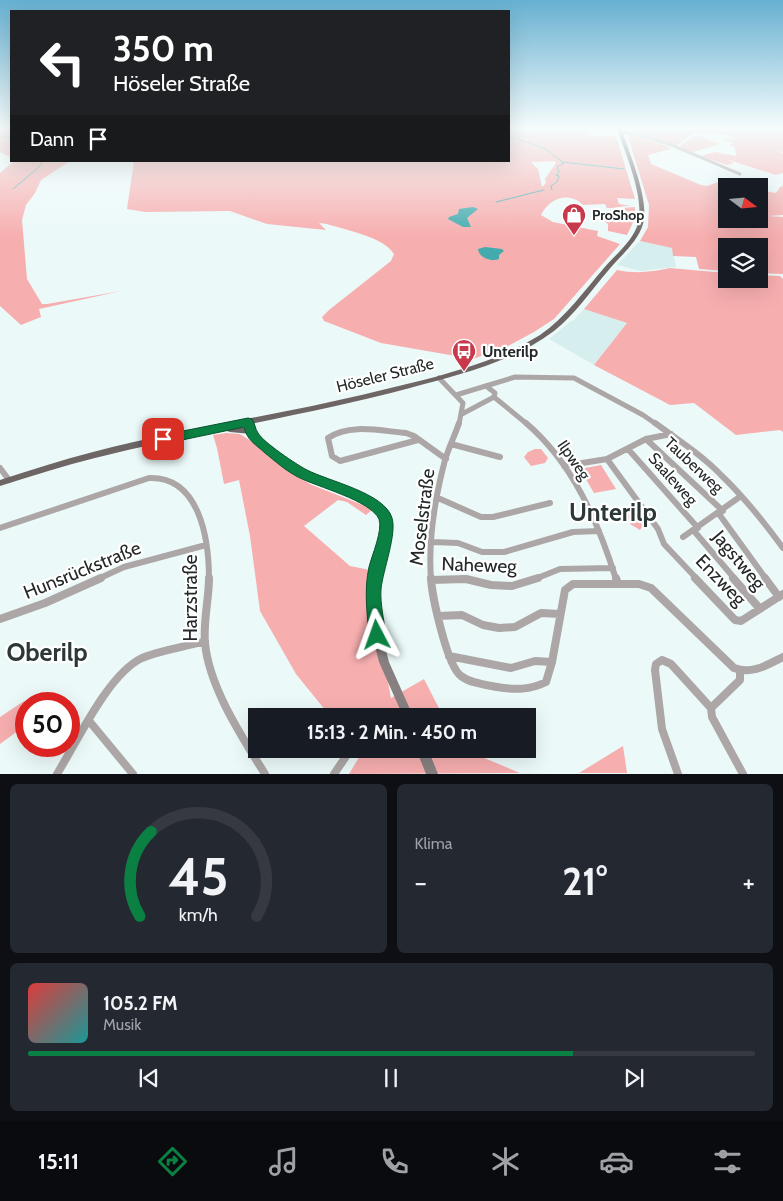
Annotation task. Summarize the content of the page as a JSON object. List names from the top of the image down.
{
  "streets": {
    "main road": ["Höseler Straße"],
    "street": [
      "Ilpweg",
      "Tauberweg",
      "Saaleweg",
      "Moselstraße",
      "Jagstweg",
      "Naheweg",
      "Hunsrückstraße",
      "Enzweg",
      "Harzstraße"
    ]
  },
  "crossings": [
    ["Ilpweg", "Moselstraße"],
    ["Ilpweg", "Naheweg"],
    ["Tauberweg", "Enzweg"],
    ["Saaleweg", "Jagstweg"],
    ["Moselstraße", "Naheweg"],
    ["Jagstweg", "Enzweg"],
    ["Hunsrückstraße", "Harzstraße"]
  ],
  "districts": ["Unterilp", "Oberilp"],
  "places": {
    "shop": ["ProShop"],
    "bus stop": ["Unterilp"]
  },
  "north": "right",
  "page": {
    "turn": ["350 m", "Höseler Straße"],
    "then": "Dann",
    "limit": "50",
    "trip": "15:13 · 2 Min. · 450 m",
    "tile": "Klima",
    "heat": ["−", "21°", "+"],
    "song": ["105.2 FM", "Musik"],
    "tabs": "15:11",
    "gauge": ["45", "km/h"]
  }
}
